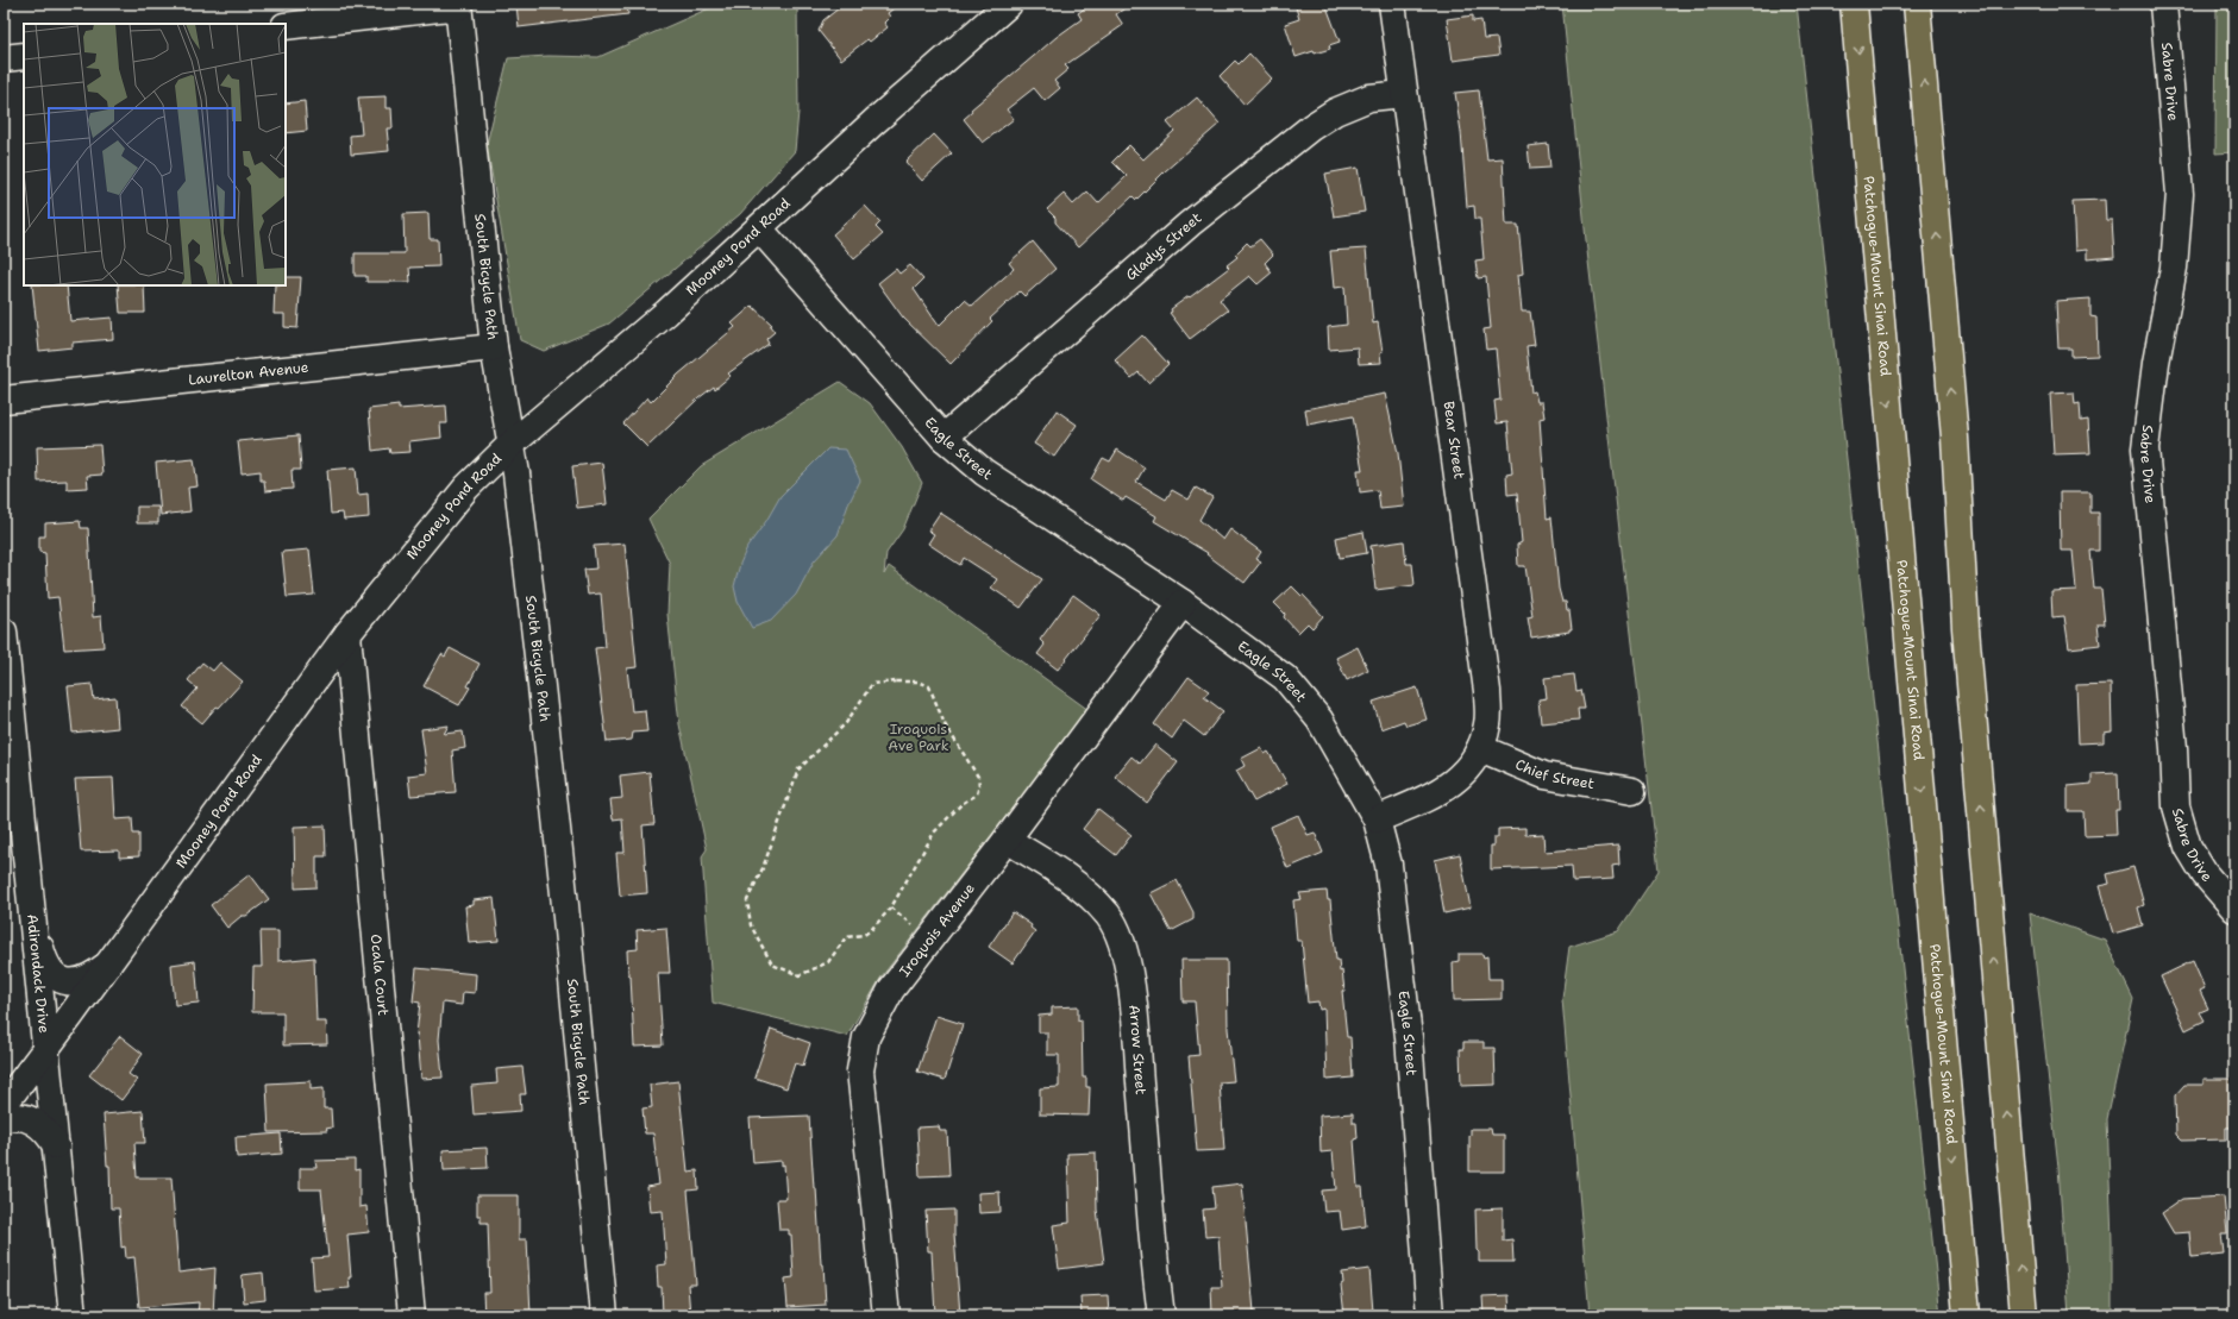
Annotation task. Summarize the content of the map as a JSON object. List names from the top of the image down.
{
  "streets": {
    "highway": ["Patchogue-Mount Sinai Road"],
    "street": [
      "Sabre Drive",
      "Mooney Pond Road",
      "Gladys Street",
      "South Bicycle Path",
      "Laurelton Avenue",
      "Bear Street",
      "Eagle Street",
      "Chief Street",
      "Iroquois Avenue",
      "Adirondack Drive",
      "Ocala Court",
      "Arrow Street"
    ]
  },
  "crossings": [
    ["Mooney Pond Road", "South Bicycle Path"],
    ["Mooney Pond Road", "Eagle Street"],
    ["Mooney Pond Road", "Adirondack Drive"],
    ["Mooney Pond Road", "Ocala Court"],
    ["Gladys Street", "Bear Street"],
    ["Gladys Street", "Eagle Street"],
    ["South Bicycle Path", "Laurelton Avenue"],
    ["Bear Street", "Eagle Street"],
    ["Bear Street", "Chief Street"],
    ["Eagle Street", "Iroquois Avenue"],
    ["Iroquois Avenue", "Arrow Street"]
  ],
  "parks": ["Iroquois Ave Park"]
}
